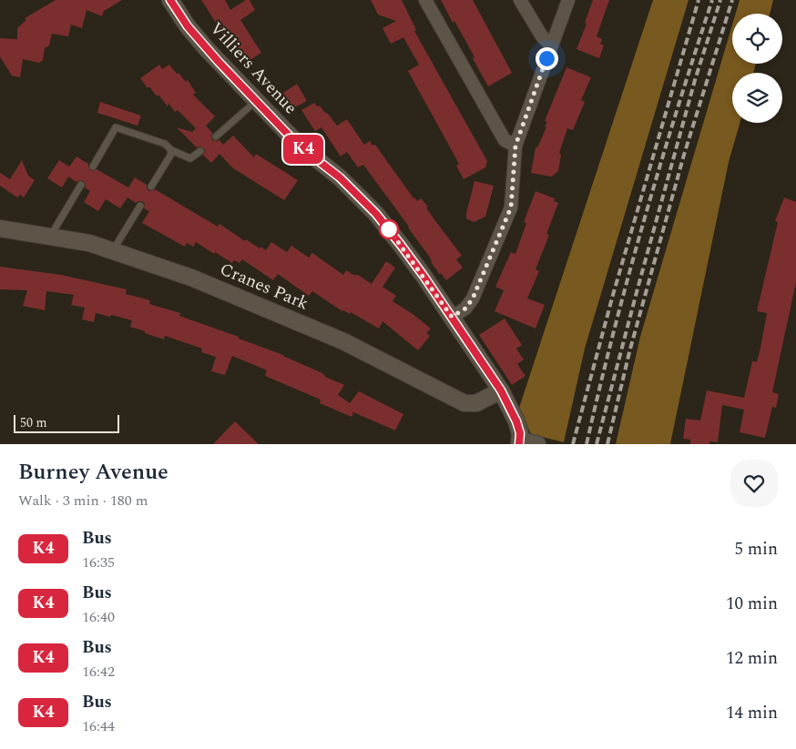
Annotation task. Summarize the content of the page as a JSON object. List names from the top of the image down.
{
  "streets": {
    "street": ["Villiers Avenue", "Cranes Park"]
  },
  "crossings": [
    ["Villiers Avenue", "Cranes Park"]
  ],
  "lines": ["bus line K4"],
  "scale_bar": "50 m",
  "page": {
    "on_map": "K4",
    "scale": "50 m",
    "heading": ["Burney Avenue", "Walk · 3 min · 180 m"],
    "list": [
      {
        "mark": "K4",
        "name": "Bus",
        "note": "16:35",
        "value": "5 min"
      },
      {
        "mark": "K4",
        "name": "Bus",
        "note": "16:40",
        "value": "10 min"
      },
      {
        "mark": "K4",
        "name": "Bus",
        "note": "16:42",
        "value": "12 min"
      },
      {
        "mark": "K4",
        "name": "Bus",
        "note": "16:44",
        "value": "14 min"
      }
    ]
  }
}
